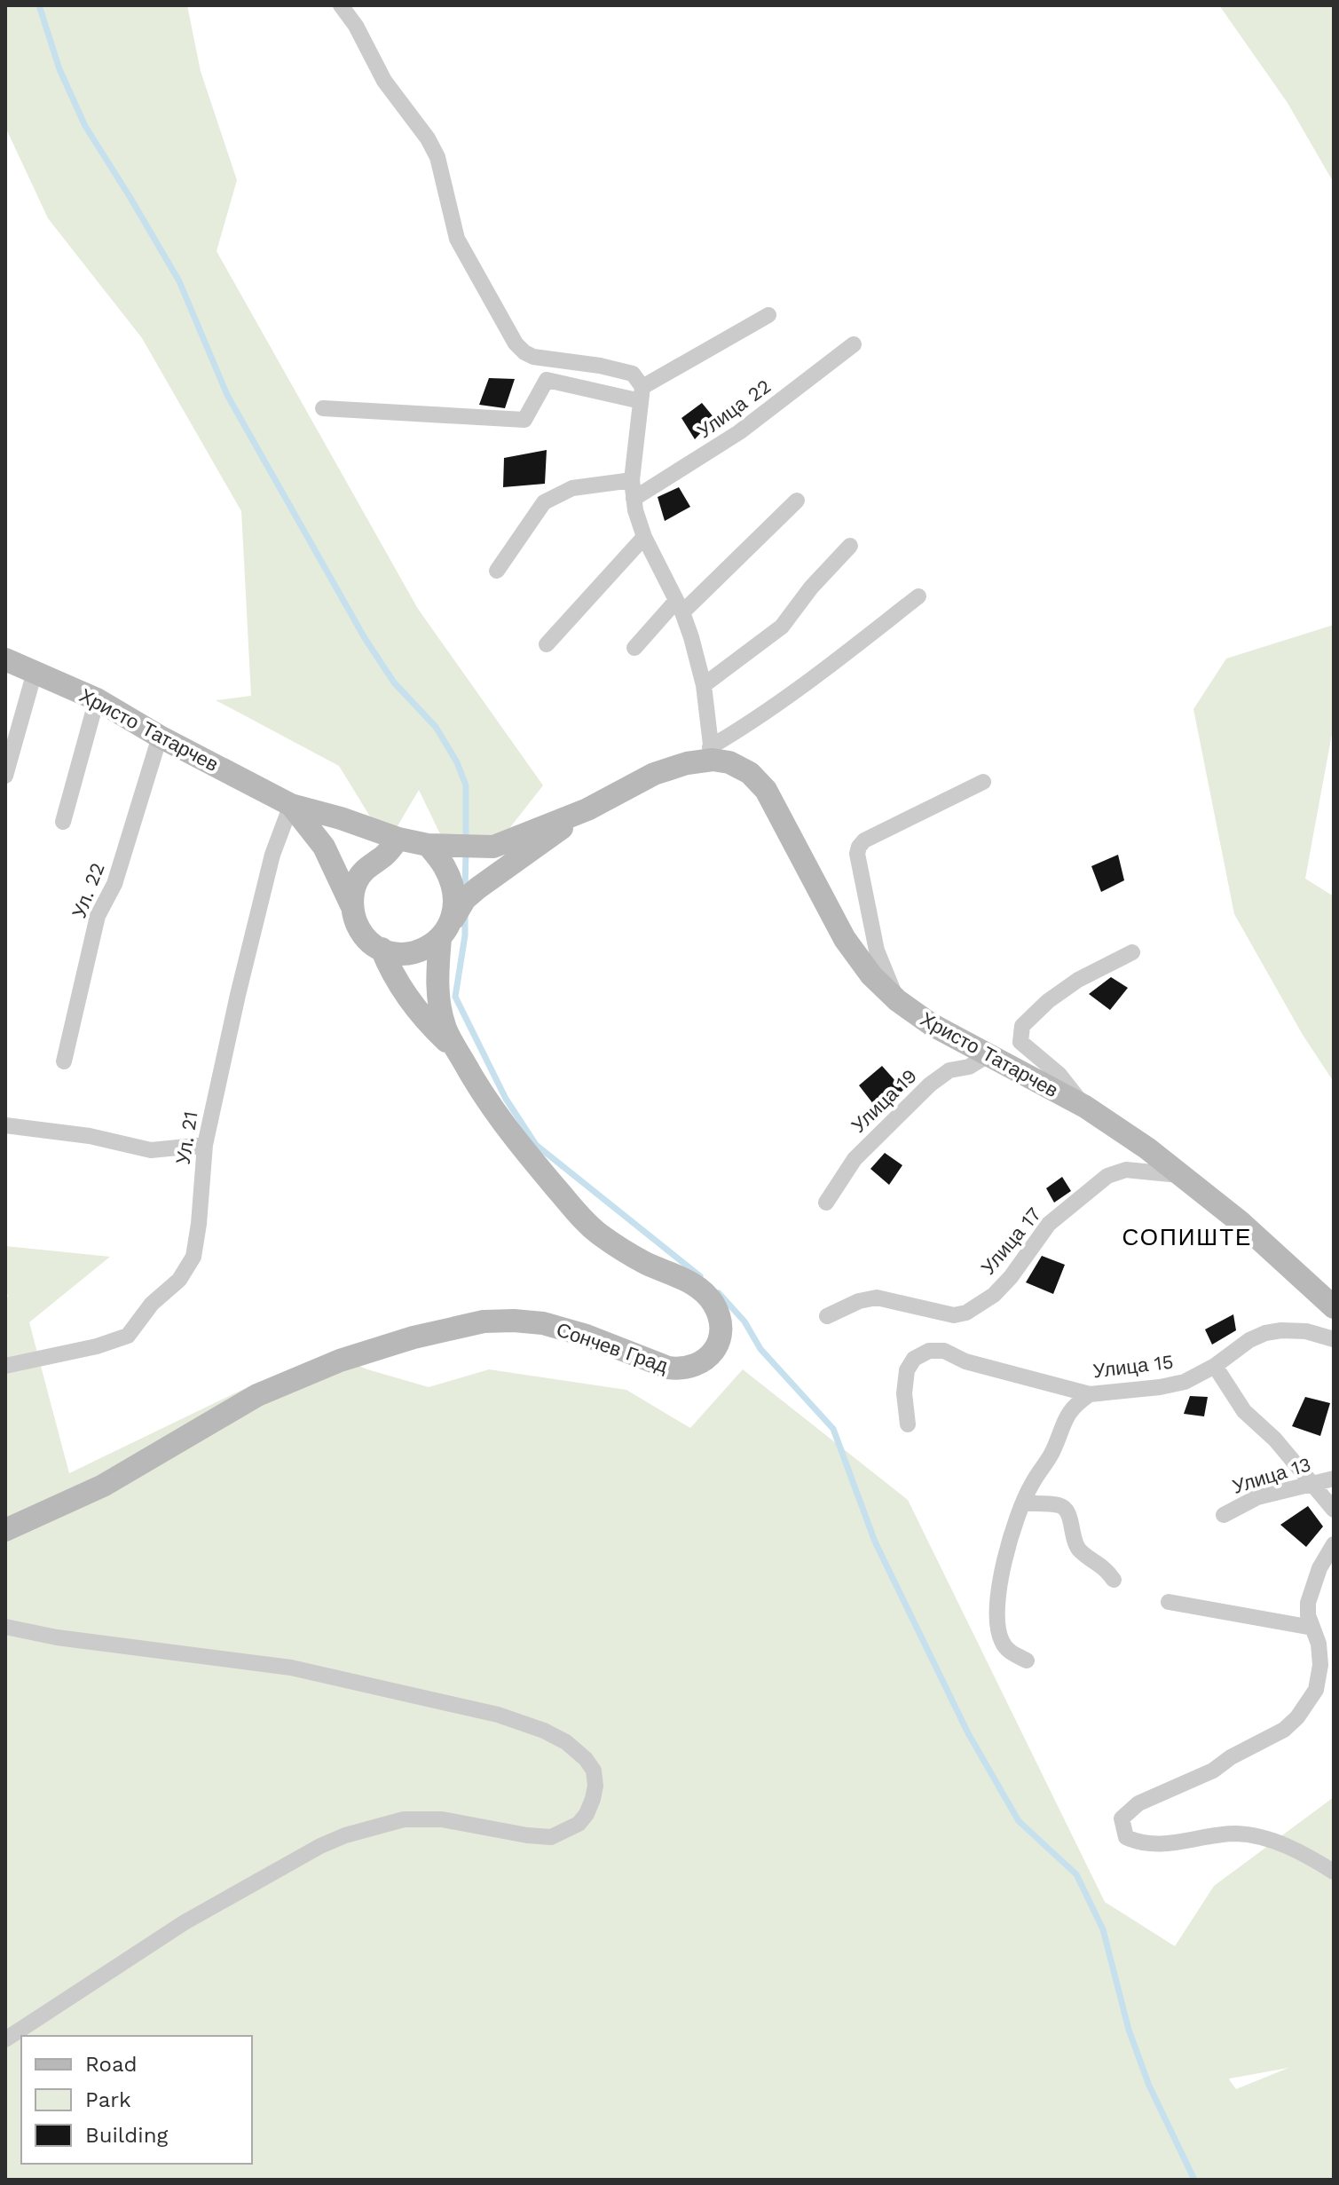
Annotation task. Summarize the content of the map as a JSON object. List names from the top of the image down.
{
  "streets": {
    "main road": ["Христо Татарчев", "Сончев Град"],
    "street": [
      "Улица 22",
      "Ул. 22",
      "Улица 19",
      "Ул. 21",
      "Улица 17",
      "Улица 15",
      "Улица 13"
    ]
  },
  "crossings": [
    ["Христо Татарчев", "Ул. 22"],
    ["Христо Татарчев", "Улица 19"],
    ["Христо Татарчев", "Ул. 21"],
    ["Христо Татарчев", "Улица 17"]
  ],
  "districts": ["СОПИШТЕ"],
  "legend": ["Road", "Park", "Building"]
}
